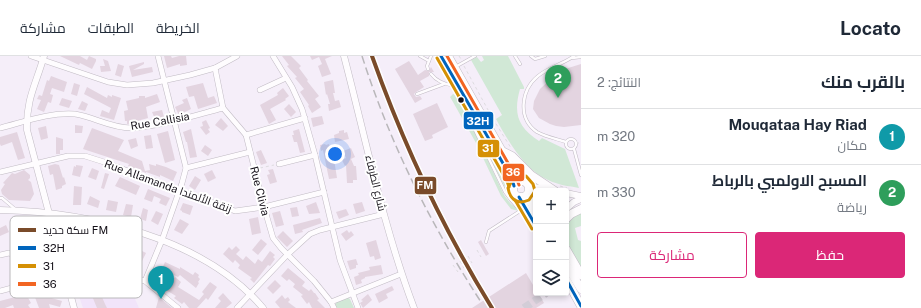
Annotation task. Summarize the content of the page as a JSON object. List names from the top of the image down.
{
  "streets": {
    "street": [
      "Rue Callisia",
      "شارع الطرفاء",
      "Rue Allamanda زنقة الألمندا",
      "Rue Clivia"
    ]
  },
  "crossings": [
    ["Rue Callisia", "Rue Clivia"],
    ["Rue Allamanda زنقة الألمندا", "Rue Clivia"]
  ],
  "lines": [
    "rail line FM",
    "transit line 32H",
    "transit line 36",
    "transit line 31"
  ],
  "legend": [
    "سكة حديد FM",
    "32H",
    "31",
    "36"
  ],
  "page": {
    "header": "Locato",
    "nav": ["الخريطة", "الطبقات", "مشاركة"],
    "heading": ["بالقرب منك", "النتائج: 2"],
    "pins": ["2", "1"],
    "list": [
      {
        "mark": "1",
        "name": "Mouqataa Hay Riad",
        "note": "مكان",
        "value": "320 m"
      },
      {
        "mark": "2",
        "name": "المسبح الاولمبي بالرباط",
        "note": "رياضة",
        "value": "330 m"
      }
    ],
    "map_buttons": ["+", "−"],
    "buttons": ["حفظ", "مشاركة"]
  }
}
